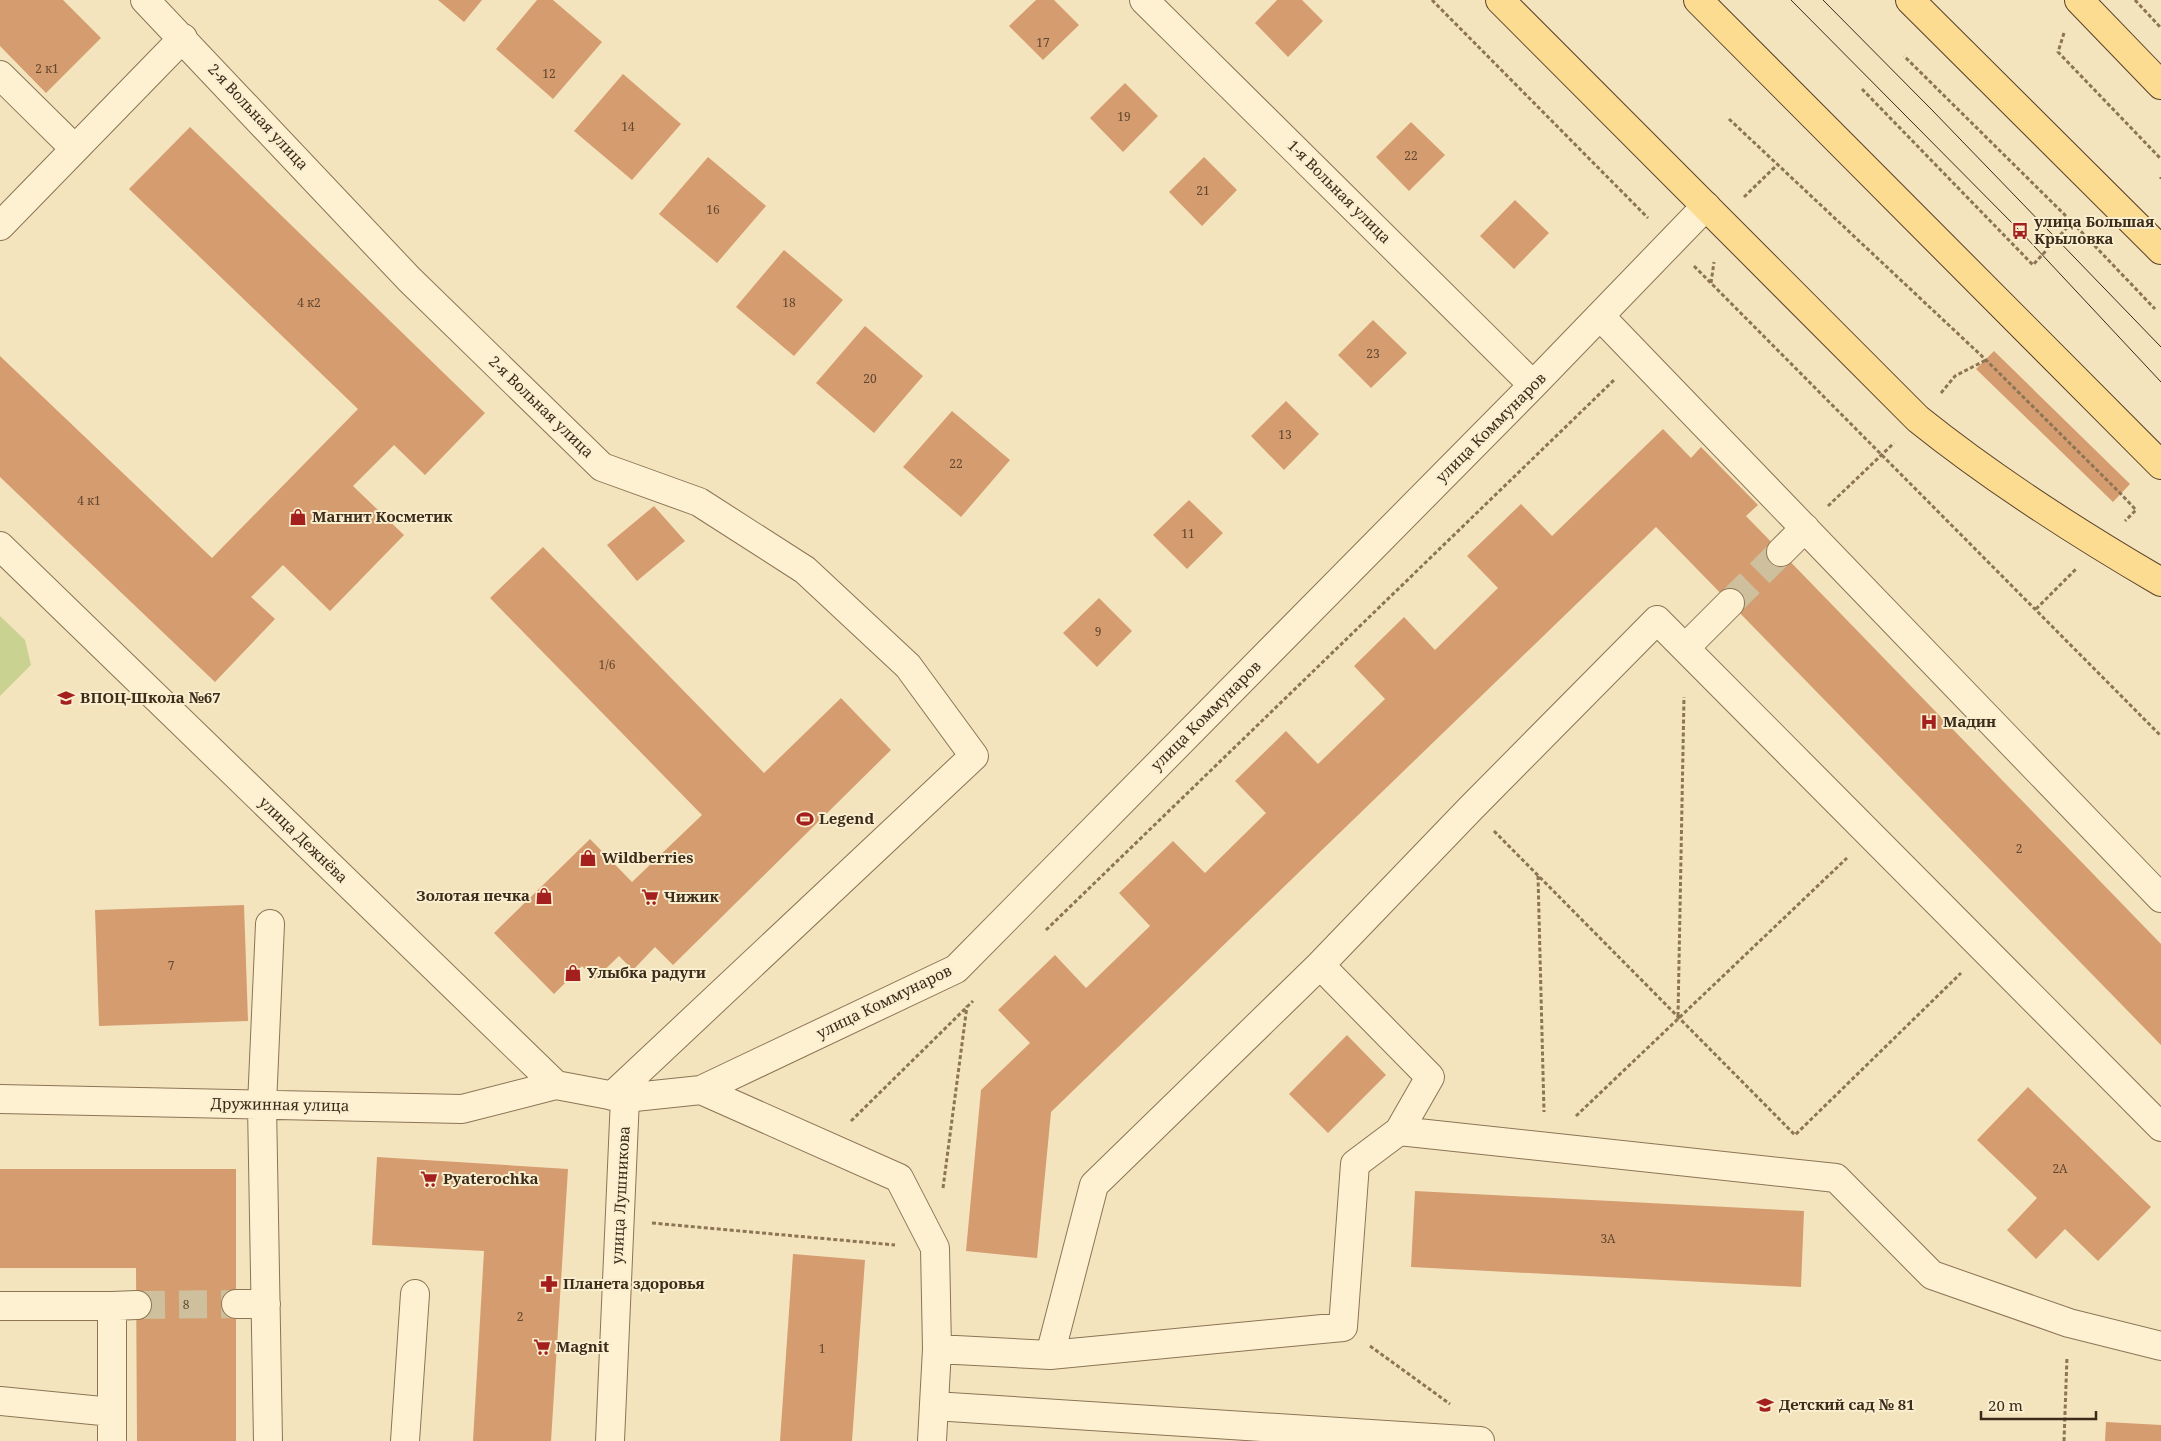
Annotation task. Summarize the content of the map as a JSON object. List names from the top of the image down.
{
  "streets": {
    "street": [
      "2-я Вольная улица",
      "1-я Вольная улица",
      "улица Коммунаров",
      "улица Дежнёва",
      "Дружинная улица",
      "улица Лушникова"
    ]
  },
  "crossings": [
    ["2-я Вольная улица", "улица Коммунаров"],
    ["2-я Вольная улица", "улица Лушникова"],
    ["1-я Вольная улица", "улица Коммунаров"],
    ["улица Коммунаров", "улица Лушникова"],
    ["улица Дежнёва", "Дружинная улица"]
  ],
  "places": {
    "bus stop": ["улица Большая Крыловка"],
    "shop": [
      "Магнит Косметик",
      "Wildberries",
      "Золотая печка",
      "Улыбка радуги"
    ],
    "school or university": ["ВПОЦ-Школа №67", "Детский сад № 81"],
    "hospital": ["Мадин"],
    "sports": ["Legend"],
    "supermarket": ["Чижик", "Pyaterochka", "Magnit"],
    "pharmacy": ["Планета здоровья"]
  },
  "house_numbers": [
    "17",
    "2 к1",
    "12",
    "19",
    "14",
    "22",
    "21",
    "16",
    "4 к2",
    "18",
    "23",
    "20",
    "13",
    "22",
    "4 к1",
    "11",
    "9",
    "1/6",
    "2",
    "7",
    "2А",
    "3А",
    "8",
    "2",
    "1"
  ],
  "scale_bar": "20 m"
}
